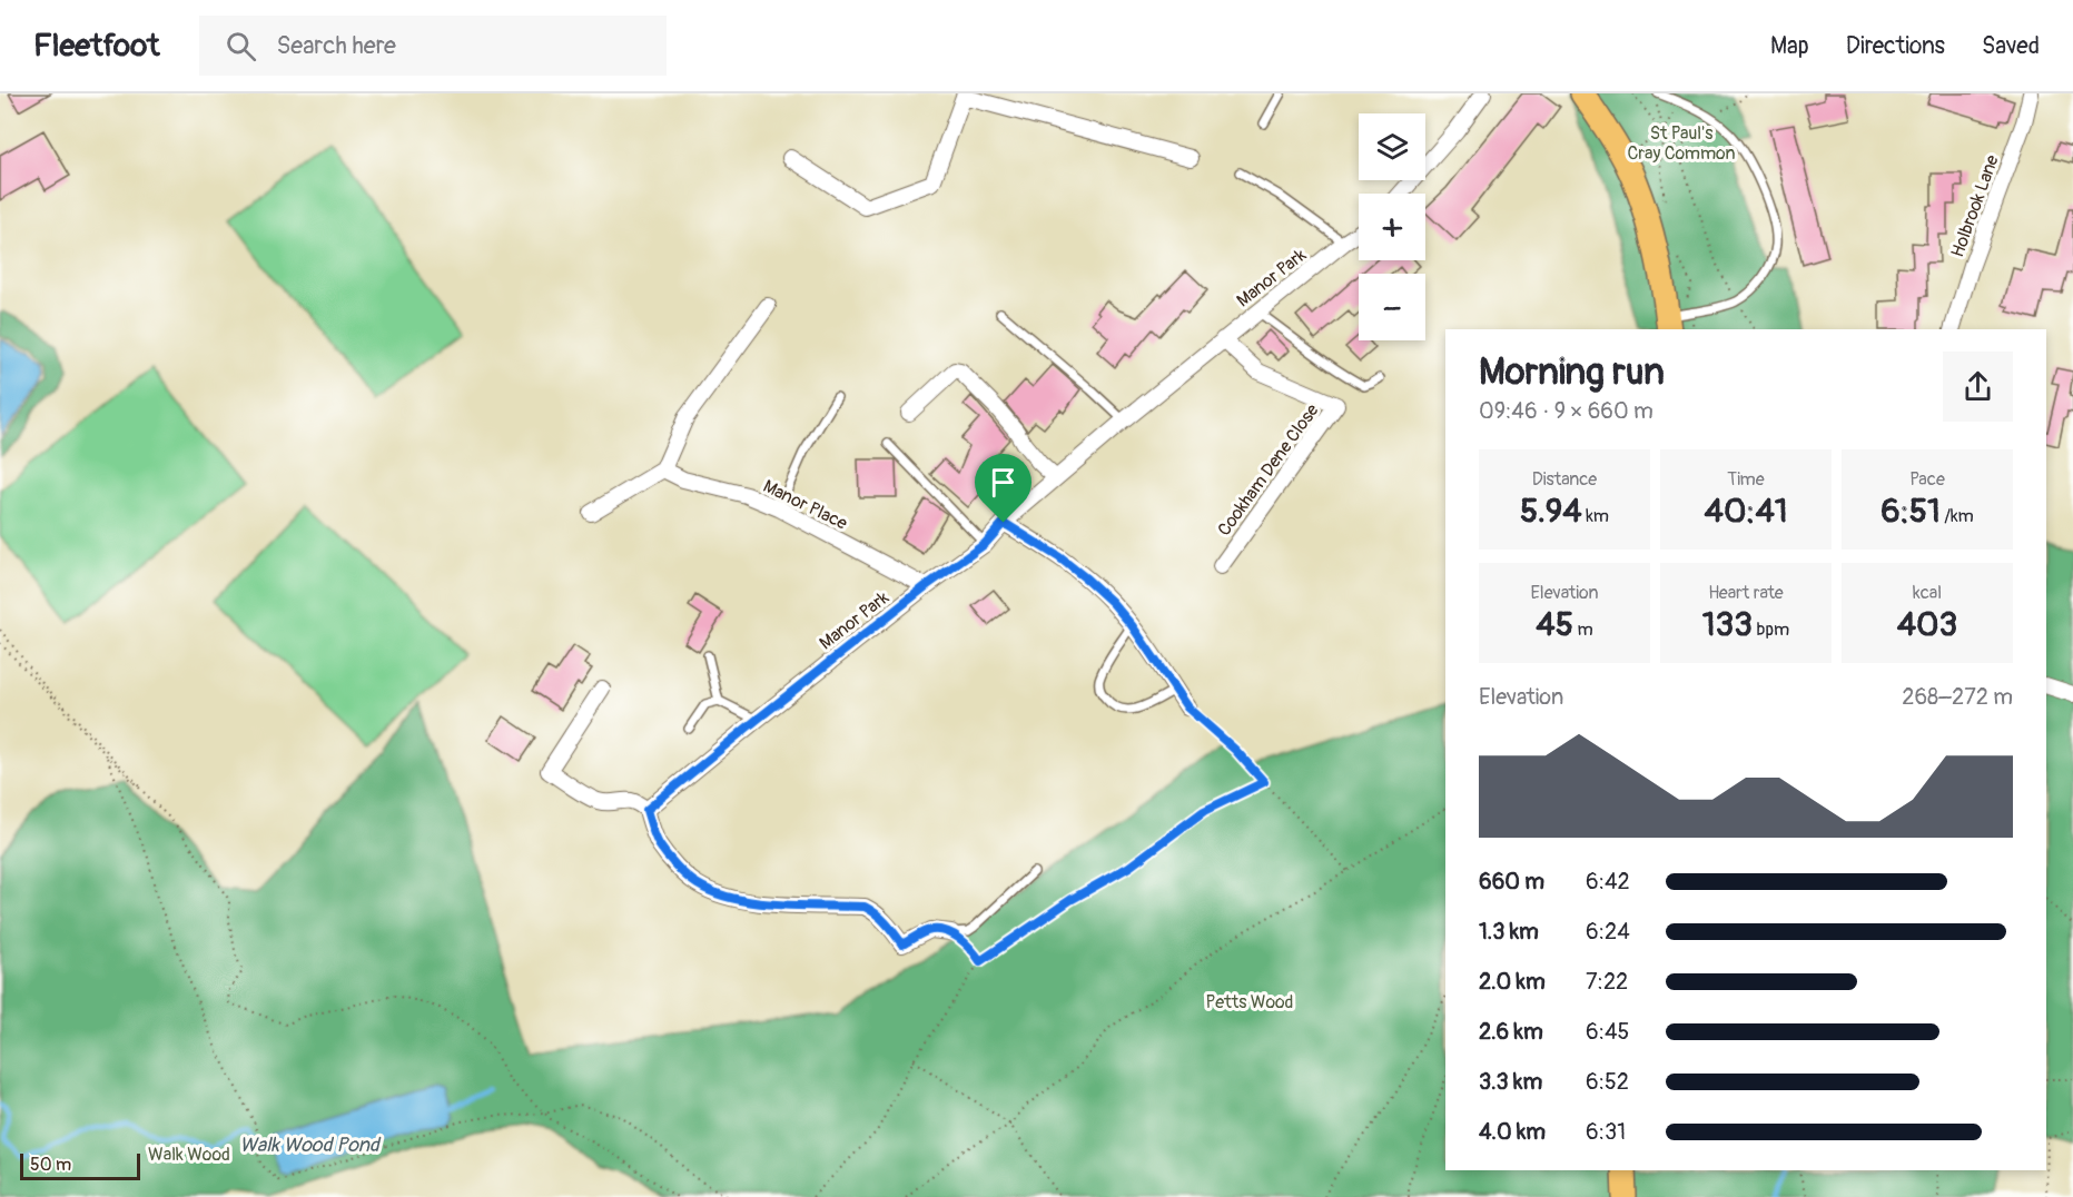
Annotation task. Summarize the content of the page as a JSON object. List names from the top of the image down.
{
  "streets": {
    "street": [
      "Holbrook Lane",
      "Manor Park",
      "Cookham Dene Close",
      "Manor Place"
    ]
  },
  "crossings": [
    ["Manor Park", "Cookham Dene Close"],
    ["Manor Park", "Manor Place"]
  ],
  "water": ["Walk Wood Pond"],
  "parks": ["St Paul's Cray Common", "Petts Wood", "Walk Wood"],
  "scale_bar": "50 m",
  "page": {
    "header": "Fleetfoot",
    "search": "Search here",
    "nav": ["Map", "Directions", "Saved"],
    "map_buttons": ["+", "−"],
    "heading": ["Morning run", "09:46 · 9 × 660 m"],
    "stats": [
      ["Distance", "5.94 km"],
      ["Time", "40:41"],
      ["Pace", "6:51 /km"],
      ["Elevation", "45 m"],
      ["Heart rate", "133 bpm"],
      ["kcal", "403"]
    ],
    "chart": ["Elevation", "268–272 m"],
    "list": [
      {
        "name": "660 m",
        "note": "6:42"
      },
      {
        "name": "1.3 km",
        "note": "6:24"
      },
      {
        "name": "2.0 km",
        "note": "7:22"
      },
      {
        "name": "2.6 km",
        "note": "6:45"
      },
      {
        "name": "3.3 km",
        "note": "6:52"
      },
      {
        "name": "4.0 km",
        "note": "6:31"
      }
    ],
    "scale": "50 m"
  }
}
